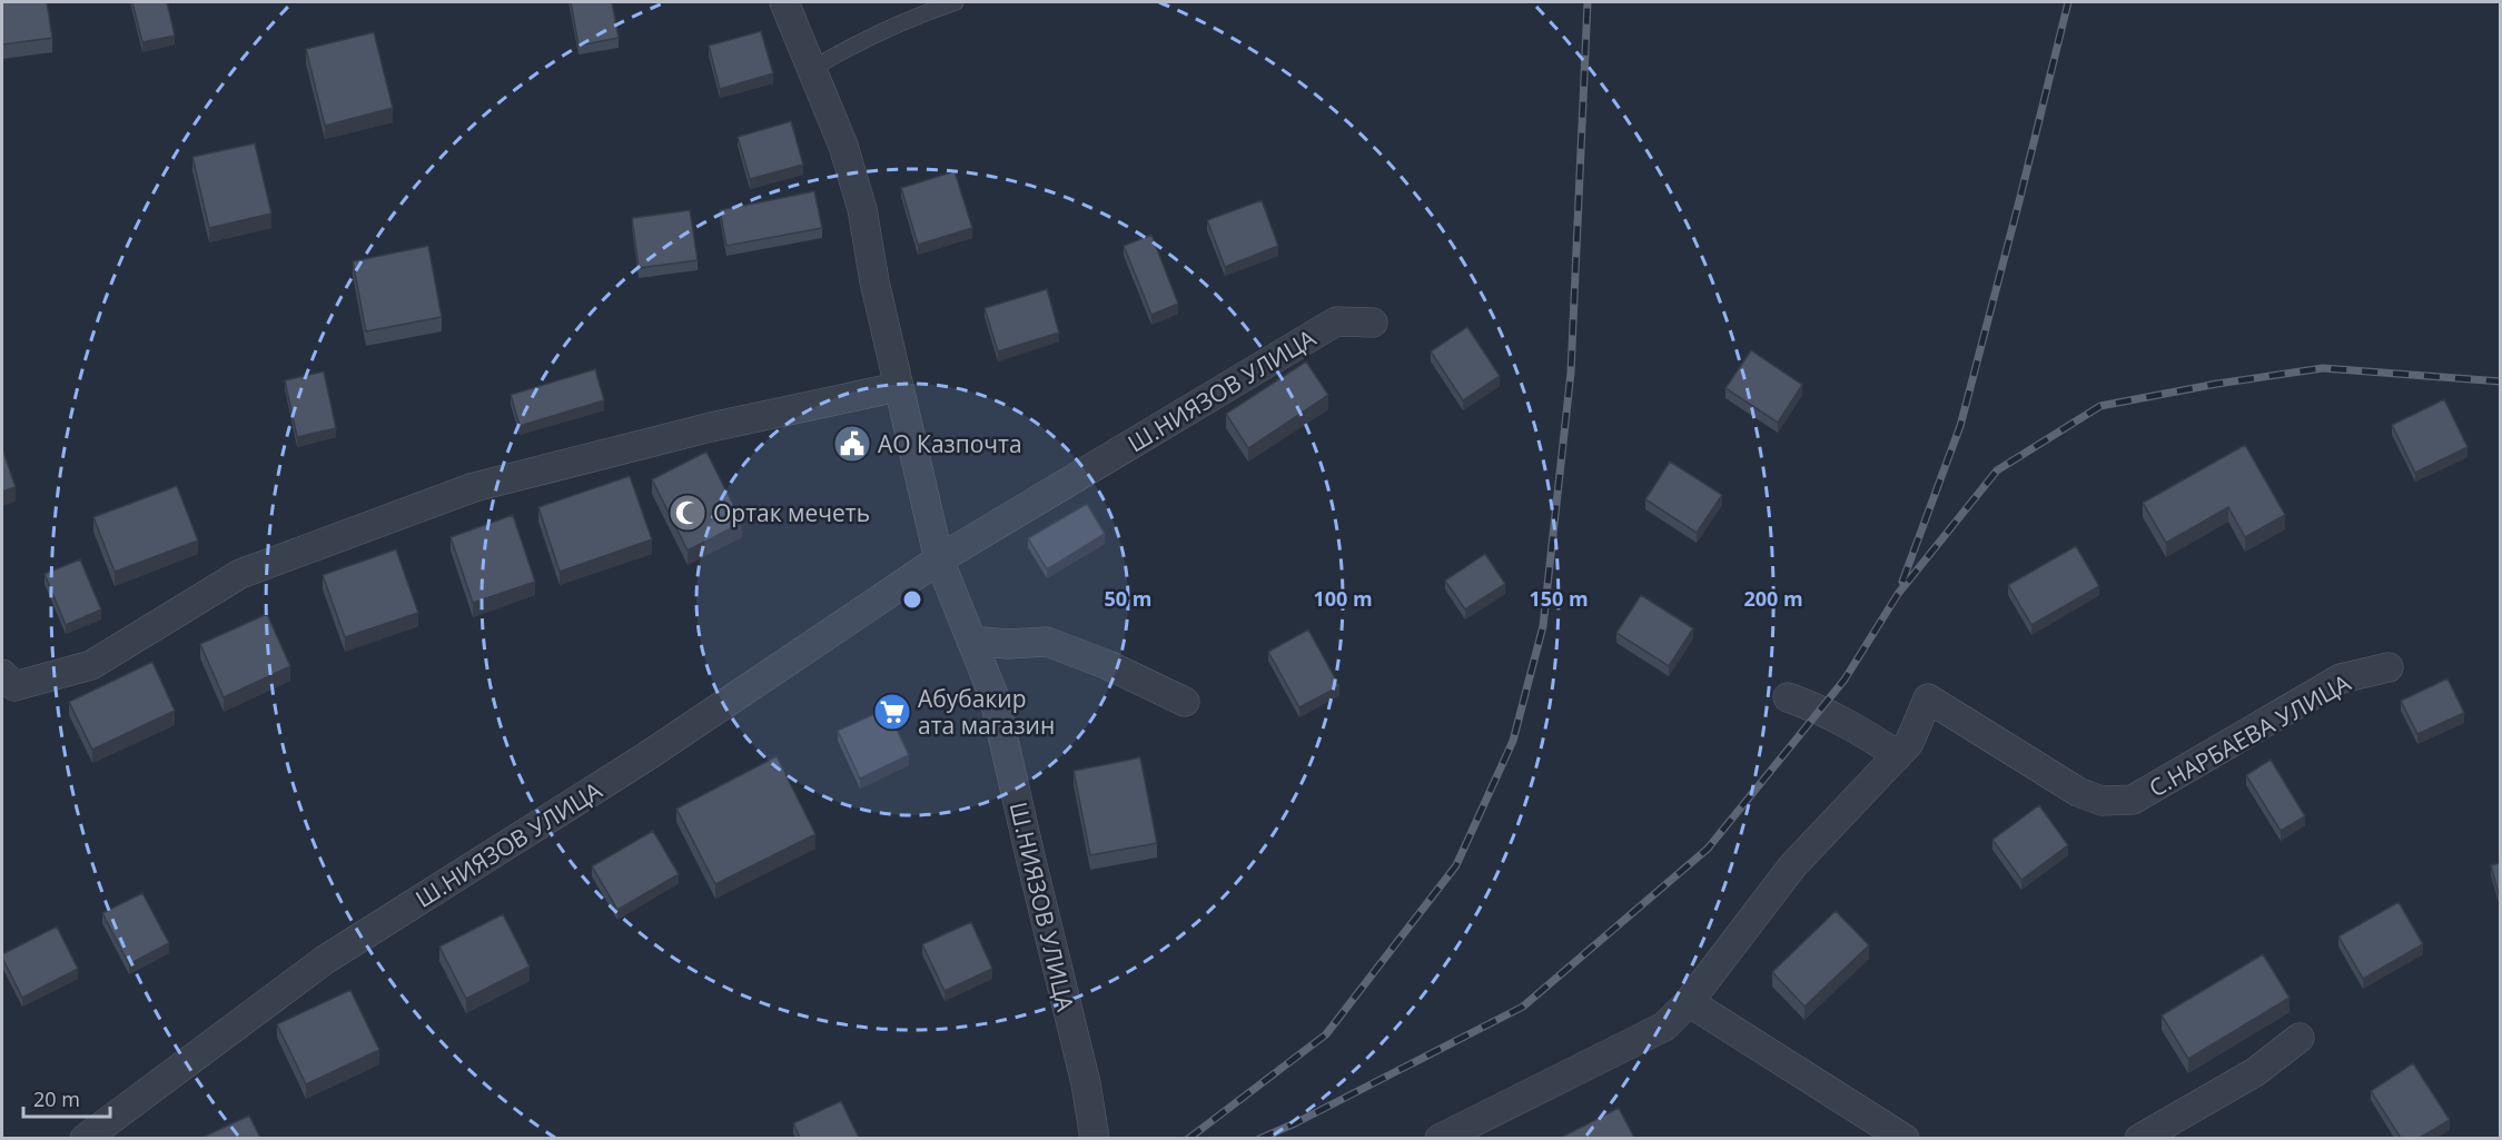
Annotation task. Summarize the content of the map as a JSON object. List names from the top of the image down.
{
  "streets": {
    "street": ["Ш.НИЯЗОВ УЛИЦА", "С.НАРБАЕВА УЛИЦА"]
  },
  "places": {
    "public building": ["АО Казпочта"],
    "mosque": ["Ортак мечеть"],
    "supermarket": ["Абубакир ата магазин"]
  },
  "scale_bar": "20 m",
  "rings": [
    "50 m",
    "100 m",
    "150 m",
    "200 m"
  ]
}
